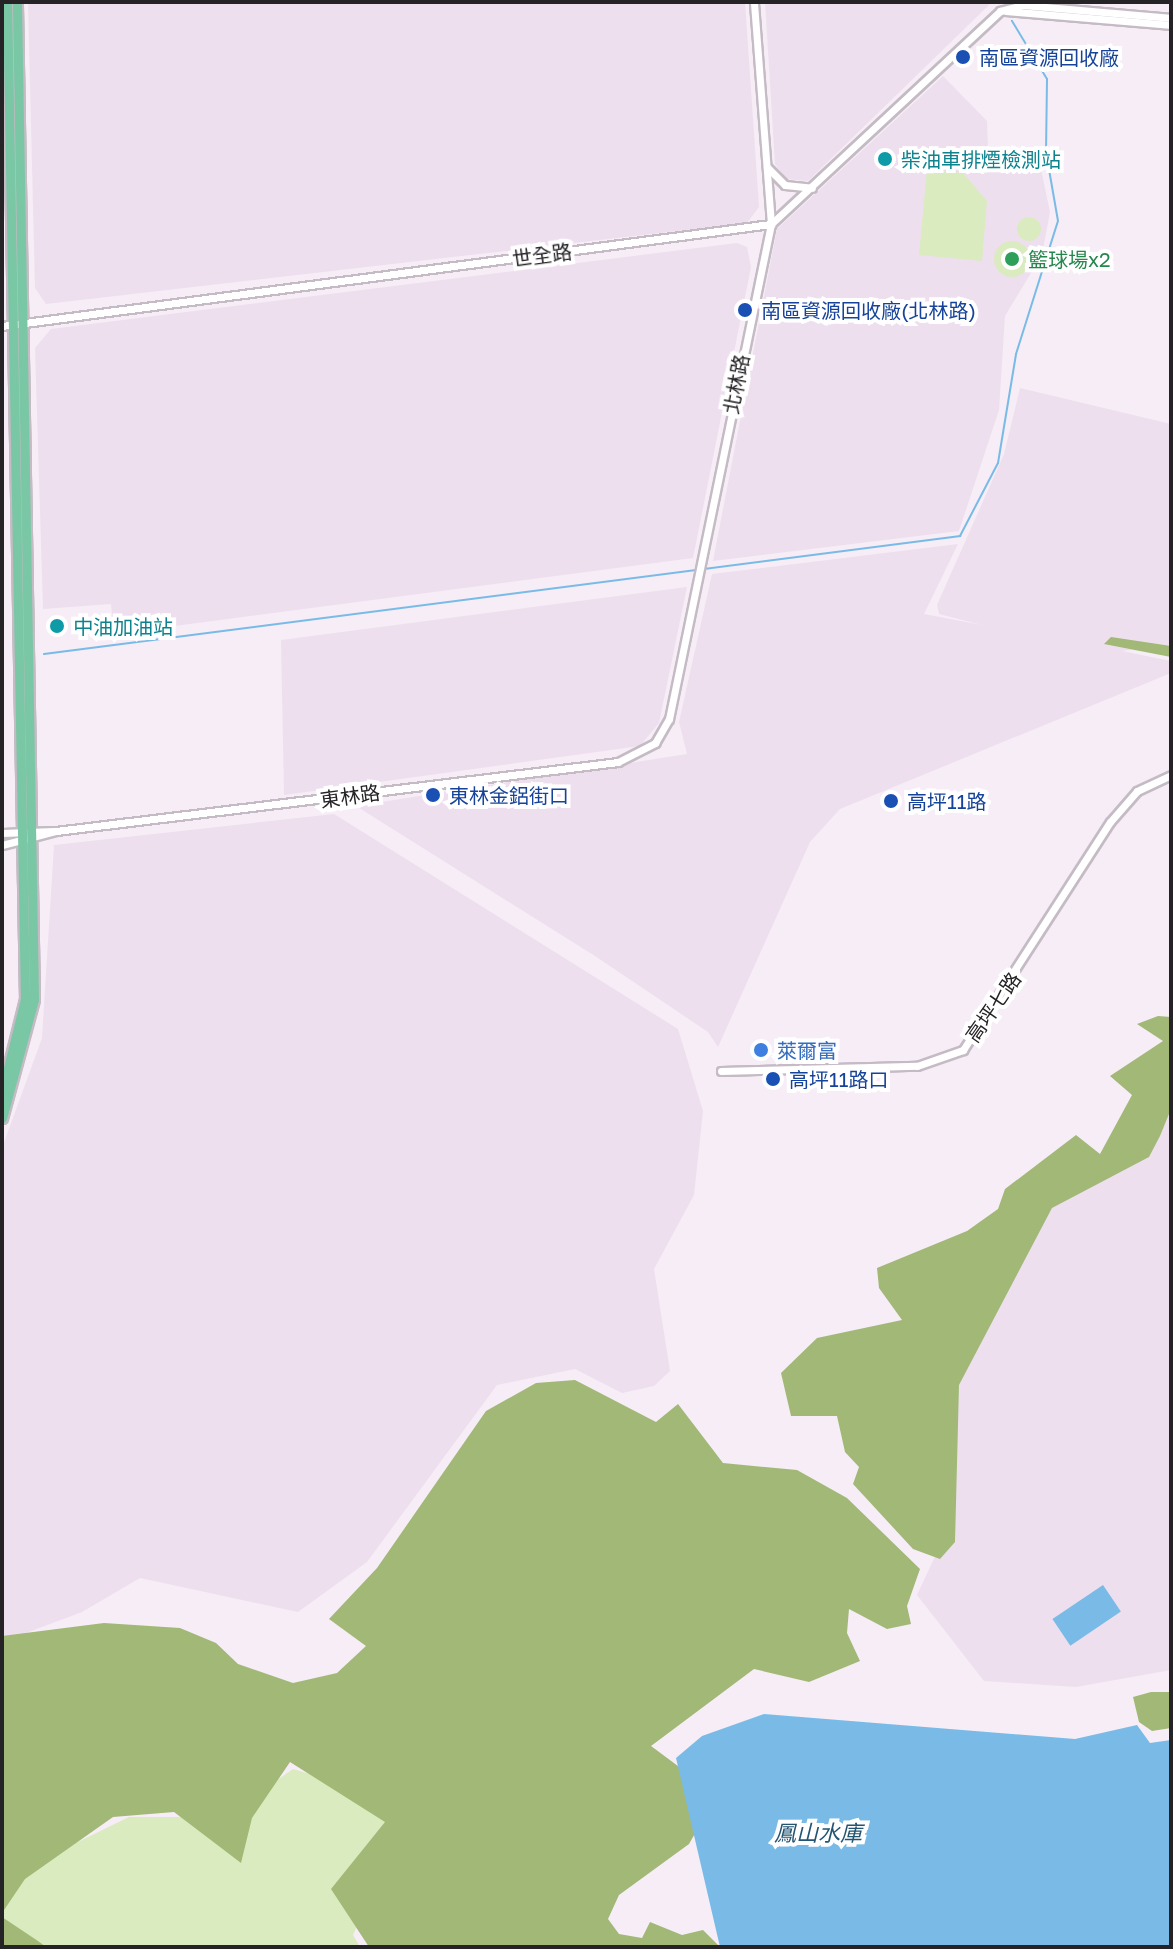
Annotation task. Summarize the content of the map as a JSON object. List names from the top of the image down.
{
  "streets": {
    "street": [
      "世全路",
      "北林路",
      "東林路",
      "高坪七路"
    ]
  },
  "crossings": [
    ["世全路", "北林路"],
    ["北林路", "東林路"]
  ],
  "water": ["鳳山水庫"],
  "places": [
    "南區資源回收廠",
    "柴油車排煙檢測站",
    "籃球場x2",
    "南區資源回收廠(北林路)",
    "中油加油站",
    "東林金鋁街口",
    "高坪11路",
    "萊爾富",
    "高坪11路口"
  ]
}
